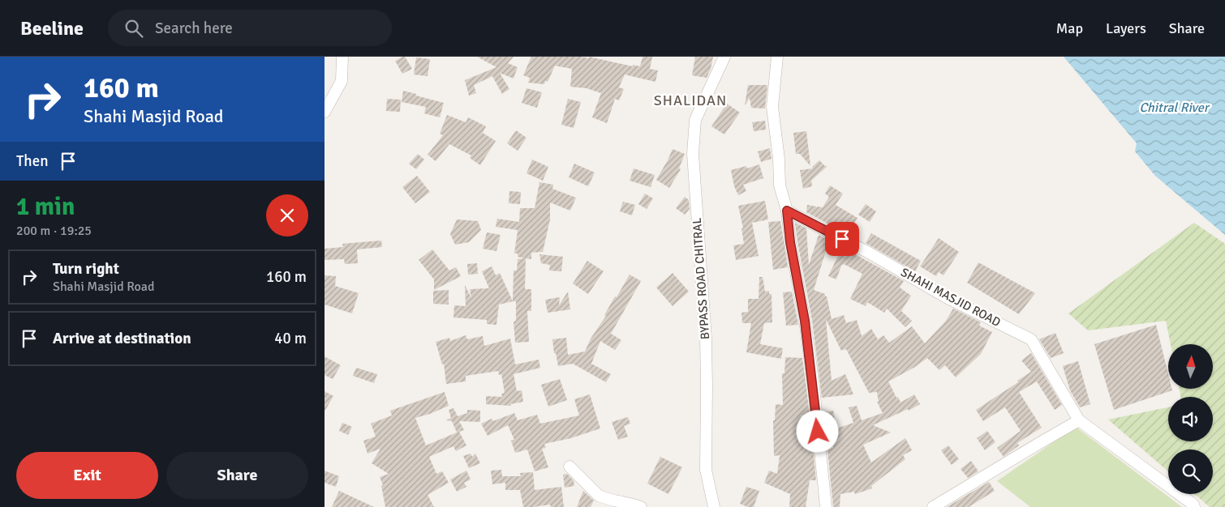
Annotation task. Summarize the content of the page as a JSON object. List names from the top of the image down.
{
  "streets": {
    "street": ["BYPASS ROAD CHITRAL", "SHAHI MASJID ROAD"]
  },
  "districts": ["SHALIDAN"],
  "water": ["Chitral River"],
  "north": "top",
  "page": {
    "header": "Beeline",
    "search": "Search here",
    "nav": ["Map", "Layers", "Share"],
    "turn": ["160 m", "Shahi Masjid Road"],
    "then": "Then",
    "heading": ["1 min", "200 m · 19:25"],
    "list": [
      {
        "name": "Turn right",
        "note": "Shahi Masjid Road",
        "value": "160 m"
      },
      {
        "name": "Arrive at destination",
        "value": "40 m"
      }
    ],
    "buttons": ["Exit", "Share"]
  }
}
